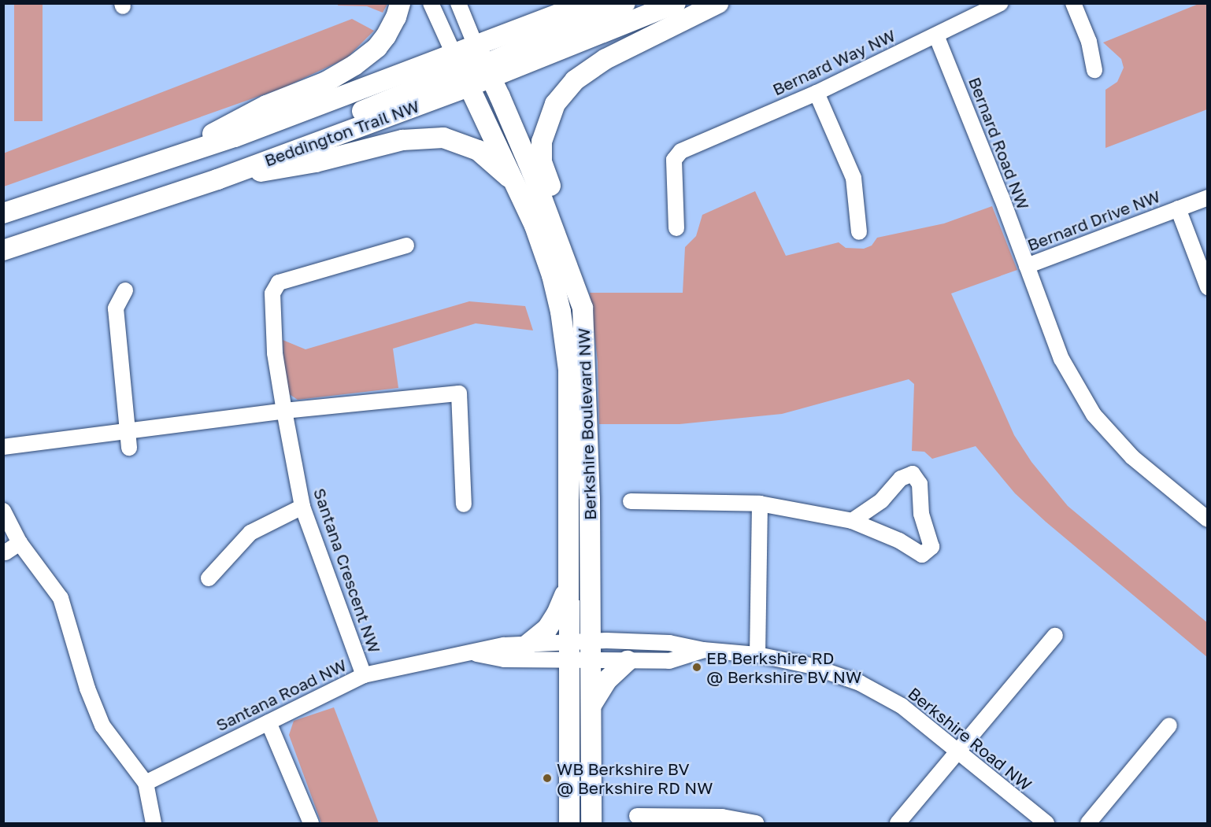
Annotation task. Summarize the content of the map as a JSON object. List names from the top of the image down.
{
  "streets": {
    "main road": ["Beddington Trail NW", "Berkshire Boulevard NW"],
    "street": [
      "Bernard Way NW",
      "Bernard Road NW",
      "Bernard Drive NW",
      "Santana Crescent NW",
      "Santana Road NW",
      "Berkshire Road NW"
    ]
  },
  "crossings": [
    ["Bernard Way NW", "Bernard Road NW"],
    ["Beddington Trail NW", "Berkshire Boulevard NW"],
    ["Bernard Road NW", "Bernard Drive NW"],
    ["Berkshire Boulevard NW", "Santana Road NW"],
    ["Berkshire Boulevard NW", "Berkshire Road NW"],
    ["Santana Crescent NW", "Santana Road NW"],
    ["Santana Road NW", "Berkshire Road NW"]
  ],
  "places": ["EB Berkshire RD @ Berkshire BV NW", "WB Berkshire BV @ Berkshire RD NW"]
}
